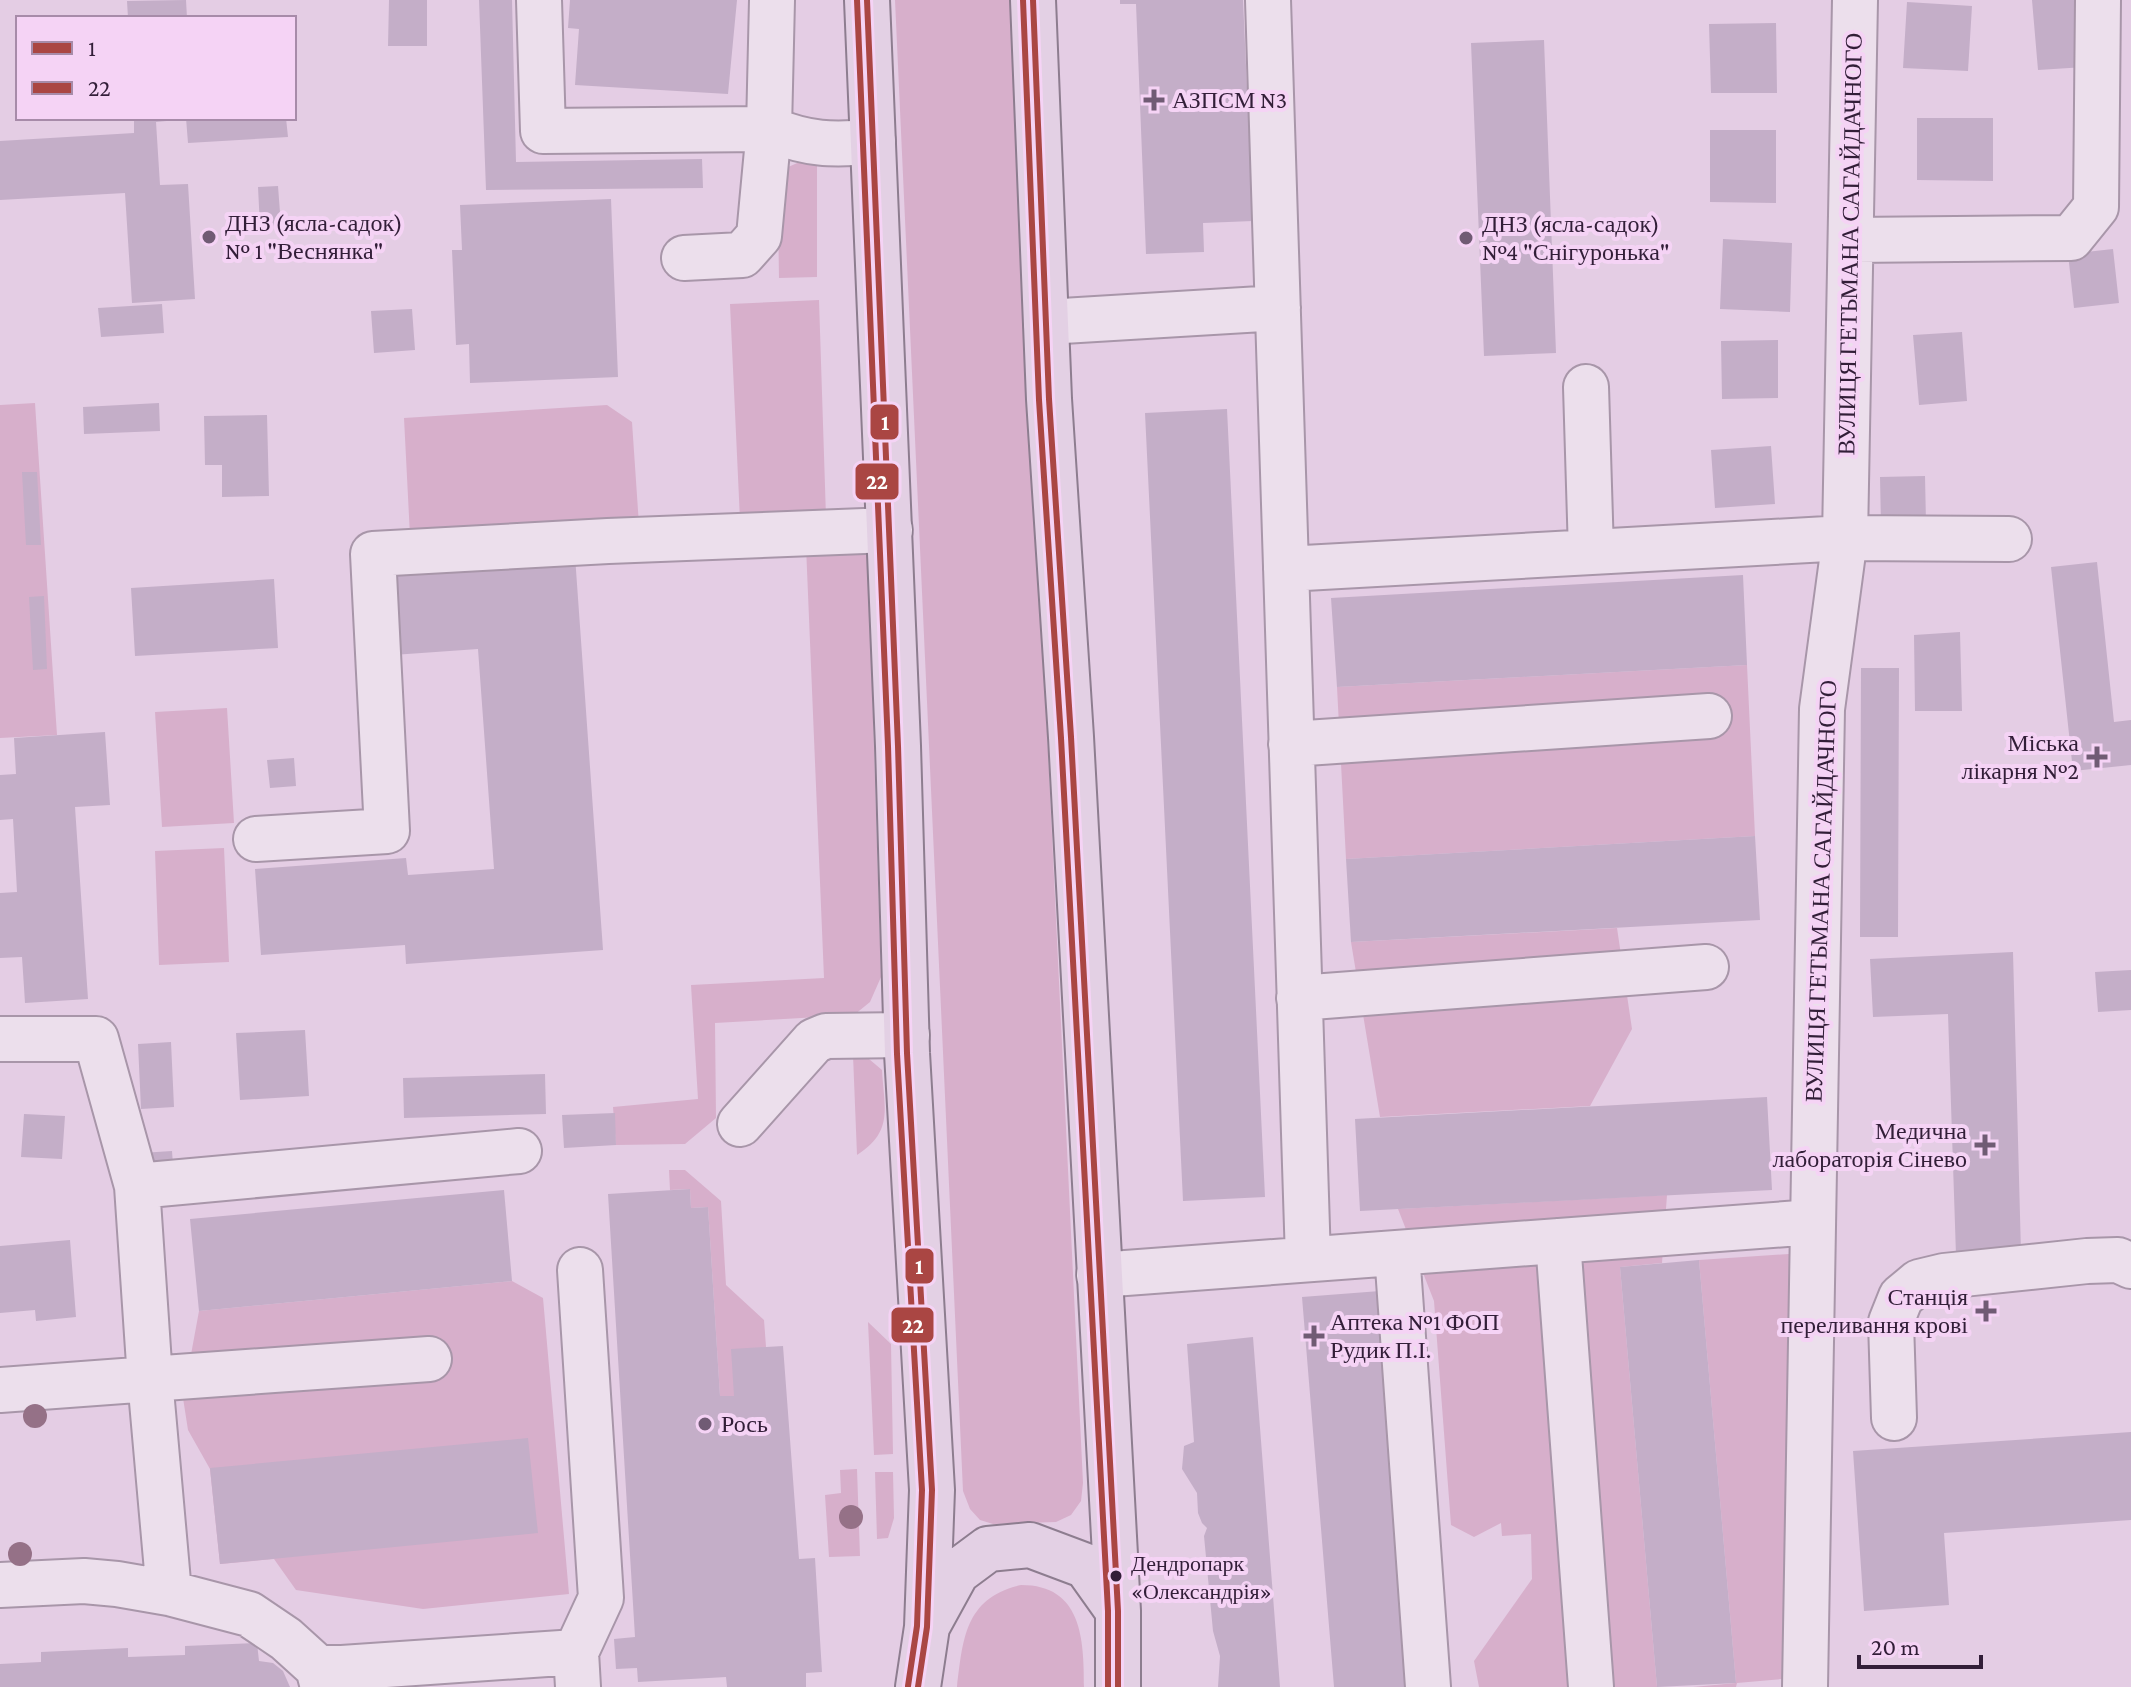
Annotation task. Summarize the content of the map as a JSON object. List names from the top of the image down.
{
  "streets": {
    "street": ["ВУЛИЦЯ ГЕТЬМАНА САГАЙДАЧНОГО"]
  },
  "places": {
    "health": [
      "АЗПСМ N3",
      "Міська лікарня №2",
      "Медична лабораторія Сінево",
      "Станція переливання крові",
      "Аптека №1 ФОП Рудик П.І."
    ],
    "other": [
      "ДНЗ (ясла-садок) № 1 \"Веснянка\"",
      "ДНЗ (ясла-садок) №4 \"Снігуронька\"",
      "Рось",
      "Дендропарк «Олександрія»"
    ]
  },
  "lines": ["transit line 1", "transit line 22"],
  "legend": ["1", "22"],
  "scale_bar": "20 m"
}
